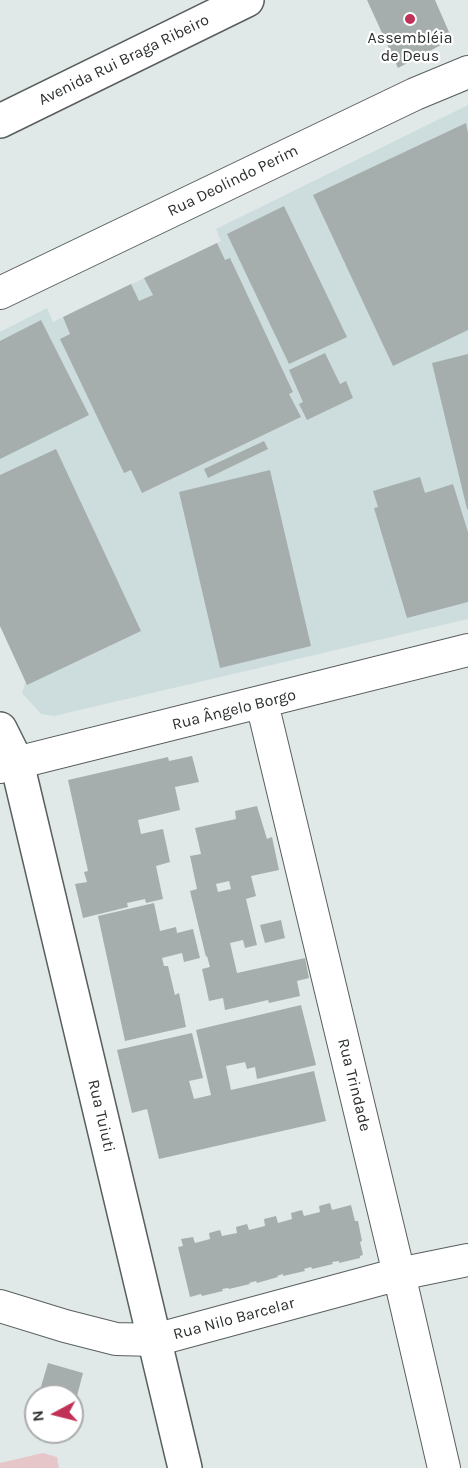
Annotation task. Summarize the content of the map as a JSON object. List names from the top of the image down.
{
  "streets": {
    "street": [
      "Avenida Rui Braga Ribeiro",
      "Rua Deolindo Perim",
      "Rua Ângelo Borgo",
      "Rua Trindade",
      "Rua Tuiuti",
      "Rua Nilo Barcelar"
    ]
  },
  "crossings": [
    ["Rua Ângelo Borgo", "Rua Trindade"],
    ["Rua Ângelo Borgo", "Rua Tuiuti"],
    ["Rua Trindade", "Rua Nilo Barcelar"],
    ["Rua Tuiuti", "Rua Nilo Barcelar"]
  ],
  "places": ["Assembléia de Deus"],
  "north": "left"
}
